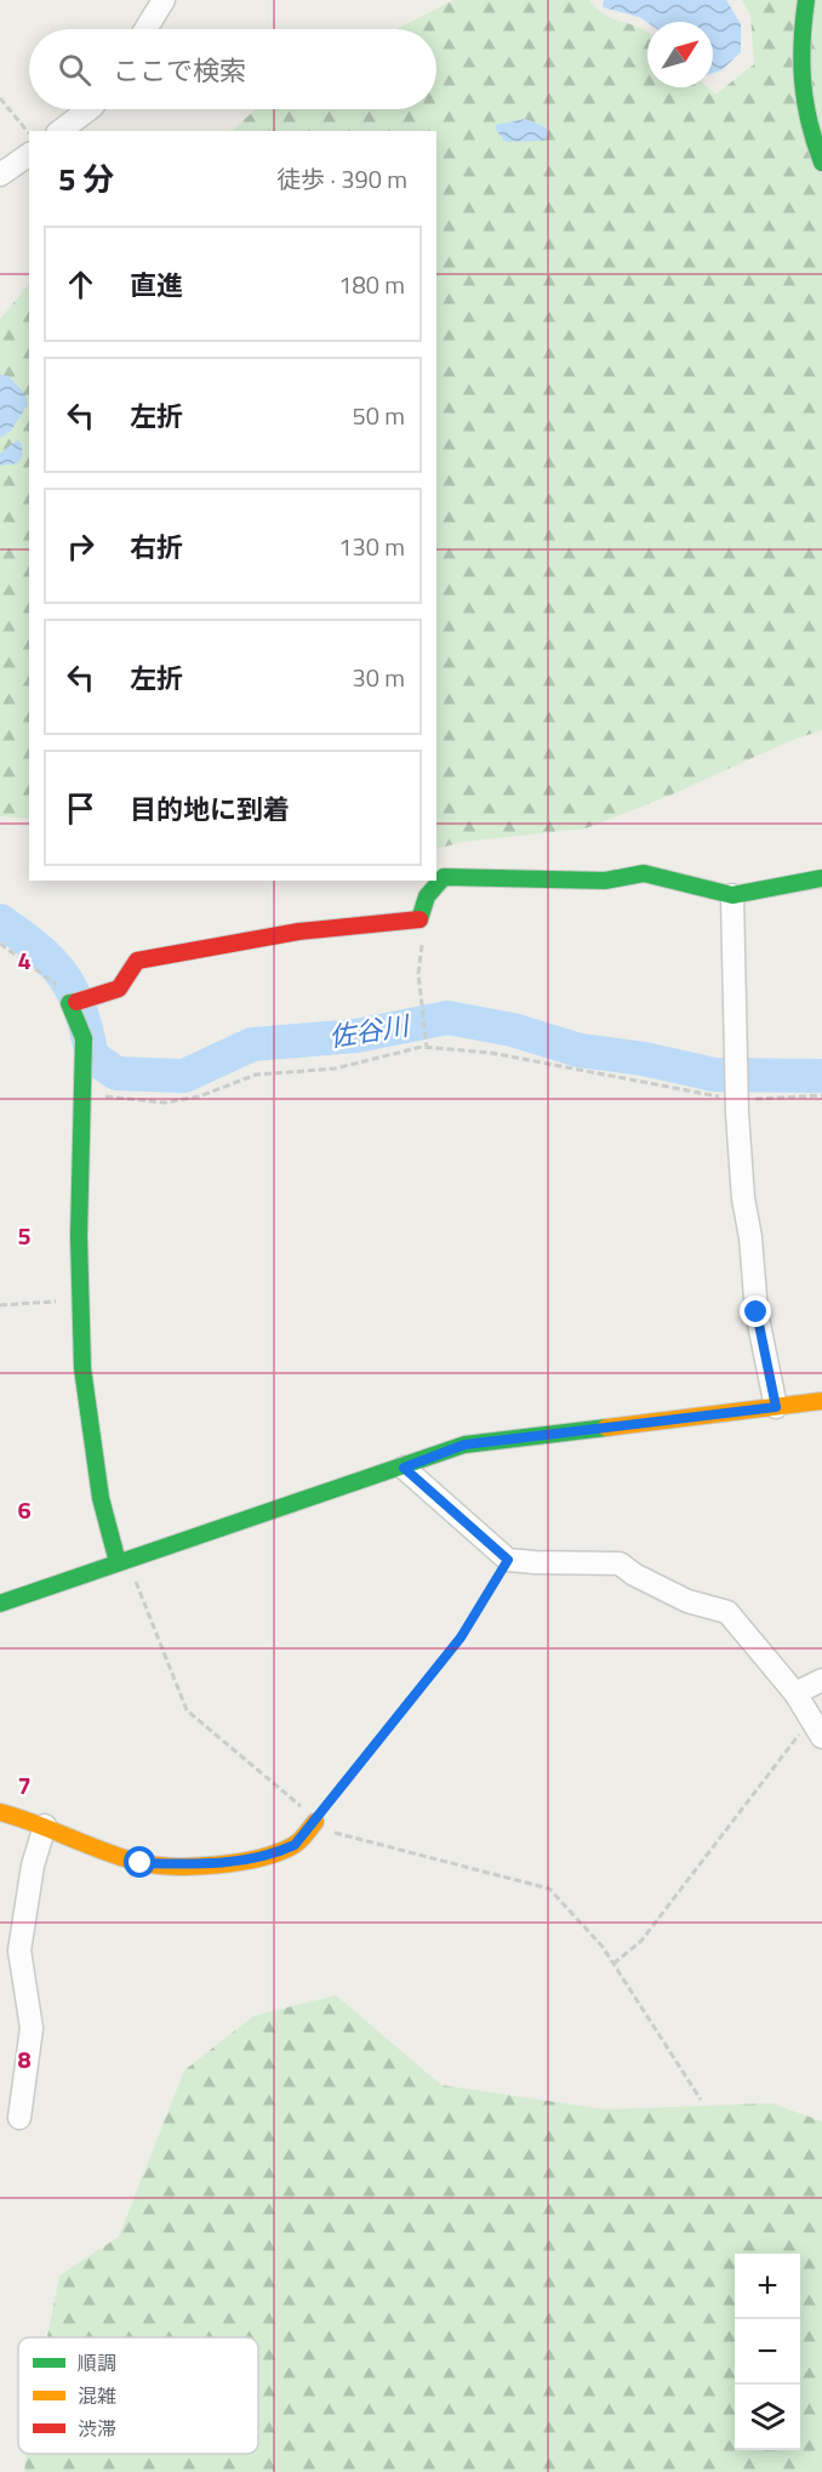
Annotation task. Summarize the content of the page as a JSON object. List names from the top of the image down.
{
  "water": ["佐谷川"],
  "legend": ["順調", "混雑", "渋滞"],
  "north": "top right",
  "page": {
    "search": "ここで検索",
    "heading": ["5 分", "徒歩 · 390 m"],
    "list": [
      ["直進", "180 m"],
      ["左折", "50 m"],
      ["右折", "130 m"],
      ["左折", "30 m"],
      "目的地に到着"
    ],
    "map_buttons": ["+", "−"]
  },
  "grid": {
    "rows": [
      "4",
      "5",
      "6",
      "7",
      "8"
    ]
  }
}
